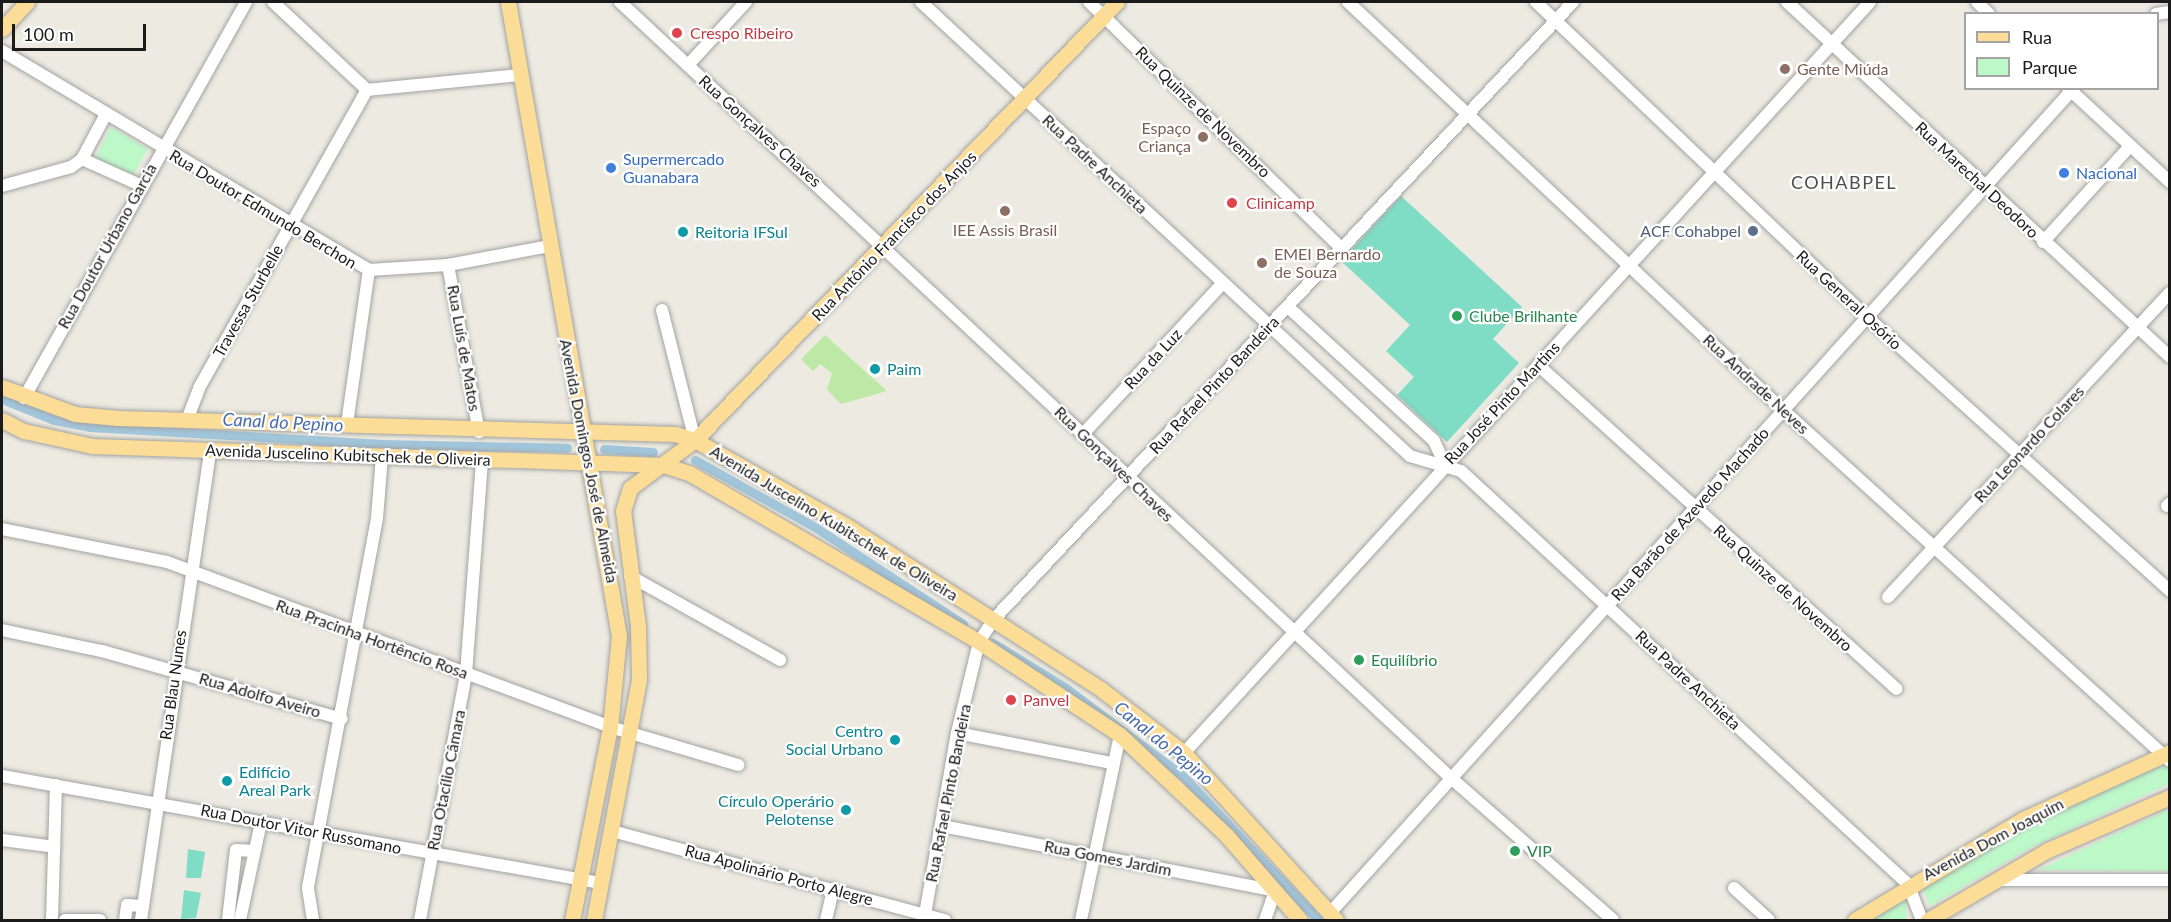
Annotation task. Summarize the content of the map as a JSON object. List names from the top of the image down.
{
  "streets": {
    "main road": [
      "Rua Antônio Francisco dos Anjos",
      "Avenida Juscelino Kubitschek de Oliveira",
      "Avenida Domingos José de Almeida",
      "Avenida Dom Joaquim"
    ],
    "street": [
      "Rua Quinze de Novembro",
      "Rua Gonçalves Chaves",
      "Rua Padre Anchieta",
      "Rua Marechal Deodoro",
      "Rua Doutor Edmundo Berchon",
      "Rua Doutor Urbano Garcia",
      "Rua General Osório",
      "Travessa Sturbelle",
      "Rua Luís de Matos",
      "Rua da Luz",
      "Rua Andrade Neves",
      "Rua Rafael Pinto Bandeira",
      "Rua José Pinto Martins",
      "Rua Leonardo Colares",
      "Rua Barão de Azevedo Machado",
      "Rua Pracinha Hortêncio Rosa",
      "Rua Blau Nunes",
      "Rua Adolfo Aveiro",
      "Rua Otacílio Câmara",
      "Rua Doutor Vitor Russomano",
      "Rua Gomes Jardim",
      "Rua Apolinário Porto Alegre"
    ]
  },
  "crossings": [
    ["Rua Quinze de Novembro", "Rua Antônio Francisco dos Anjos"],
    ["Rua Quinze de Novembro", "Rua Rafael Pinto Bandeira"],
    ["Rua Quinze de Novembro", "Rua José Pinto Martins"],
    ["Rua Quinze de Novembro", "Rua Barão de Azevedo Machado"],
    ["Rua Gonçalves Chaves", "Rua Antônio Francisco dos Anjos"],
    ["Rua Gonçalves Chaves", "Rua da Luz"],
    ["Rua Gonçalves Chaves", "Rua Rafael Pinto Bandeira"],
    ["Rua Gonçalves Chaves", "Rua José Pinto Martins"],
    ["Rua Gonçalves Chaves", "Rua Barão de Azevedo Machado"],
    ["Rua Padre Anchieta", "Rua Antônio Francisco dos Anjos"],
    ["Rua Padre Anchieta", "Rua da Luz"],
    ["Rua Padre Anchieta", "Rua Rafael Pinto Bandeira"],
    ["Rua Padre Anchieta", "Rua José Pinto Martins"],
    ["Rua Padre Anchieta", "Rua Barão de Azevedo Machado"],
    ["Rua Padre Anchieta", "Avenida Dom Joaquim"],
    ["Rua Marechal Deodoro", "Rua José Pinto Martins"],
    ["Rua Marechal Deodoro", "Rua Leonardo Colares"],
    ["Rua Marechal Deodoro", "Rua Barão de Azevedo Machado"],
    ["Rua Doutor Edmundo Berchon", "Rua Doutor Urbano Garcia"],
    ["Rua Doutor Edmundo Berchon", "Travessa Sturbelle"],
    ["Rua Doutor Edmundo Berchon", "Rua Luís de Matos"],
    ["Rua Doutor Edmundo Berchon", "Avenida Domingos José de Almeida"],
    ["Rua Antônio Francisco dos Anjos", "Avenida Juscelino Kubitschek de Oliveira"],
    ["Rua Antônio Francisco dos Anjos", "Avenida Domingos José de Almeida"],
    ["Rua Doutor Urbano Garcia", "Avenida Juscelino Kubitschek de Oliveira"],
    ["Rua General Osório", "Rua Rafael Pinto Bandeira"],
    ["Rua General Osório", "Rua José Pinto Martins"],
    ["Rua General Osório", "Rua Leonardo Colares"],
    ["Rua General Osório", "Rua Barão de Azevedo Machado"],
    ["Travessa Sturbelle", "Avenida Juscelino Kubitschek de Oliveira"],
    ["Rua Luís de Matos", "Avenida Juscelino Kubitschek de Oliveira"],
    ["Rua Andrade Neves", "Rua Rafael Pinto Bandeira"],
    ["Rua Andrade Neves", "Rua José Pinto Martins"],
    ["Rua Andrade Neves", "Rua Leonardo Colares"],
    ["Rua Andrade Neves", "Rua Barão de Azevedo Machado"],
    ["Rua Andrade Neves", "Avenida Dom Joaquim"],
    ["Rua Rafael Pinto Bandeira", "Avenida Juscelino Kubitschek de Oliveira"],
    ["Rua Rafael Pinto Bandeira", "Rua Gomes Jardim"],
    ["Rua Rafael Pinto Bandeira", "Rua Apolinário Porto Alegre"],
    ["Rua José Pinto Martins", "Avenida Juscelino Kubitschek de Oliveira"],
    ["Avenida Juscelino Kubitschek de Oliveira", "Avenida Domingos José de Almeida"],
    ["Avenida Juscelino Kubitschek de Oliveira", "Rua Barão de Azevedo Machado"],
    ["Avenida Juscelino Kubitschek de Oliveira", "Rua Blau Nunes"],
    ["Avenida Juscelino Kubitschek de Oliveira", "Rua Otacílio Câmara"],
    ["Avenida Juscelino Kubitschek de Oliveira", "Rua Gomes Jardim"],
    ["Avenida Domingos José de Almeida", "Rua Pracinha Hortêncio Rosa"],
    ["Avenida Domingos José de Almeida", "Rua Doutor Vitor Russomano"],
    ["Avenida Domingos José de Almeida", "Rua Apolinário Porto Alegre"],
    ["Rua Pracinha Hortêncio Rosa", "Rua Blau Nunes"],
    ["Rua Pracinha Hortêncio Rosa", "Rua Otacílio Câmara"],
    ["Rua Blau Nunes", "Rua Adolfo Aveiro"],
    ["Rua Blau Nunes", "Rua Doutor Vitor Russomano"],
    ["Rua Otacílio Câmara", "Rua Doutor Vitor Russomano"]
  ],
  "districts": ["COHABPEL"],
  "water": ["Canal do Pepino"],
  "places": [
    "Crespo Ribeiro",
    "Gente Miúda",
    "Espaço Criança",
    "Supermercado Guanabara",
    "Nacional",
    "Clinicamp",
    "IEE Assis Brasil",
    "ACF Cohabpel",
    "Reitoria IFSul",
    "EMEI Bernardo de Souza",
    "Clube Brilhante",
    "Paim",
    "Equilíbrio",
    "Panvel",
    "Centro Social Urbano",
    "Edifício Areal Park",
    "Círculo Operário Pelotense",
    "VIP"
  ],
  "legend": ["Rua", "Parque"],
  "scale_bar": "100 m"
}
